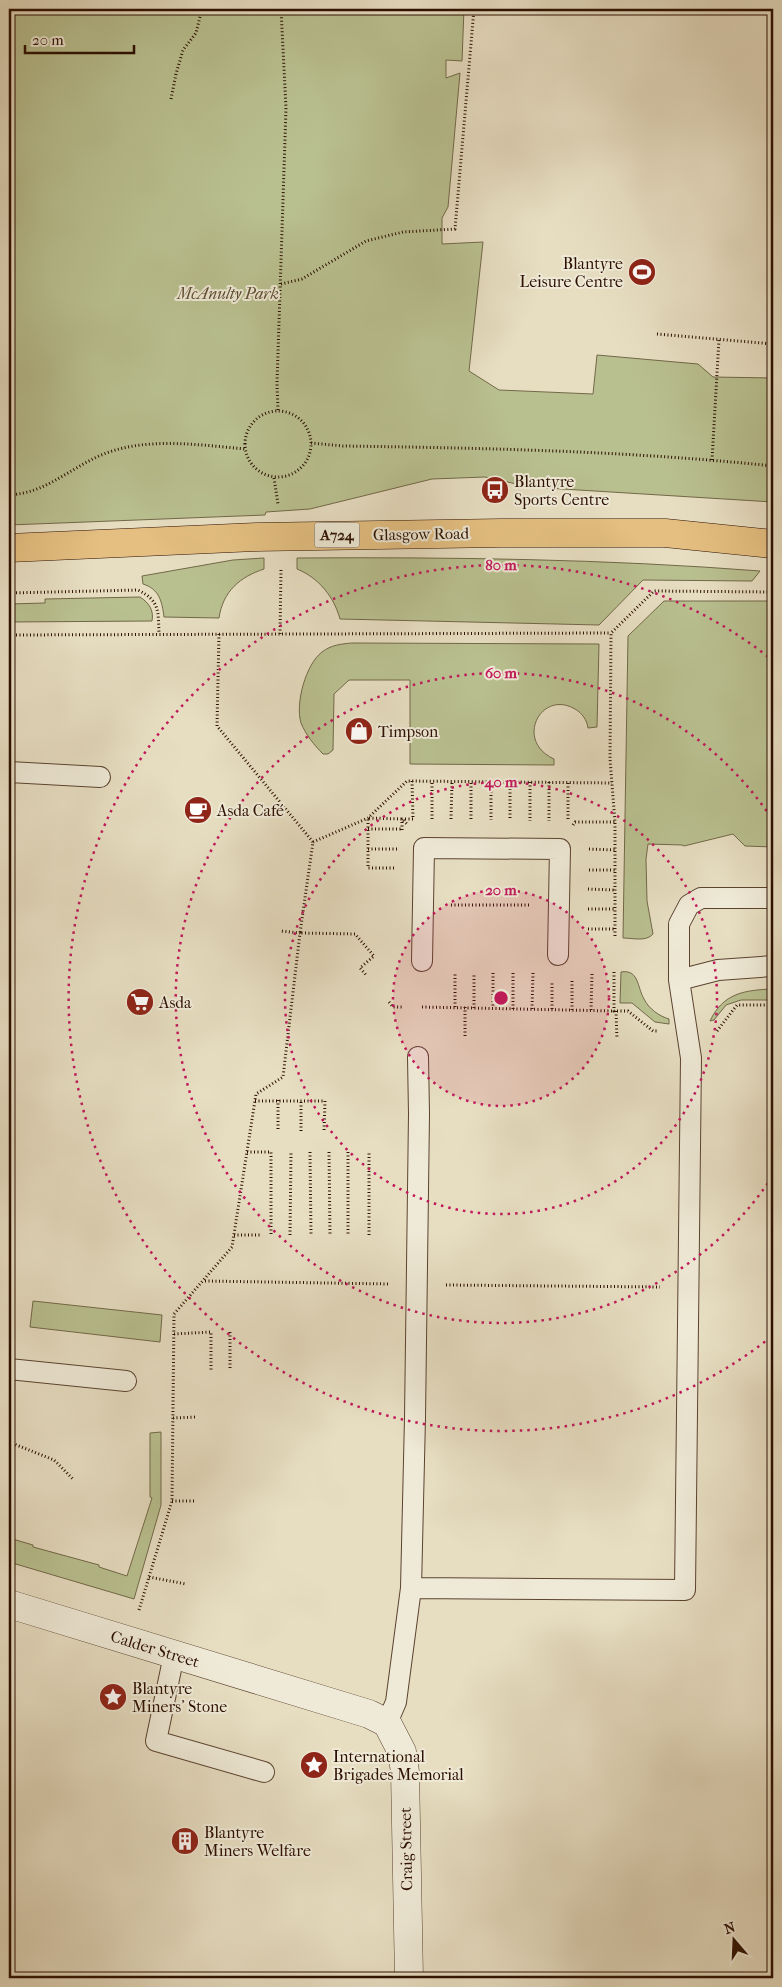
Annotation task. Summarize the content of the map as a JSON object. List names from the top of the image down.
{
  "streets": {
    "main road": ["Glasgow Road", "A724"],
    "street": ["Calder Street", "Craig Street"]
  },
  "crossings": [
    ["Calder Street", "Craig Street"]
  ],
  "parks": ["McAnulty Park"],
  "places": {
    "sports": ["Blantyre Leisure Centre"],
    "bus stop": ["Blantyre Sports Centre"],
    "shop": ["Timpson"],
    "cafe": ["Asda Café"],
    "supermarket": ["Asda"],
    "place": ["Blantyre Miners' Stone", "International Brigades Memorial"],
    "building": ["Blantyre Miners Welfare"]
  },
  "scale_bar": "20 m",
  "north": "top",
  "rings": [
    "80 m",
    "60 m",
    "40 m",
    "20 m"
  ]
}
